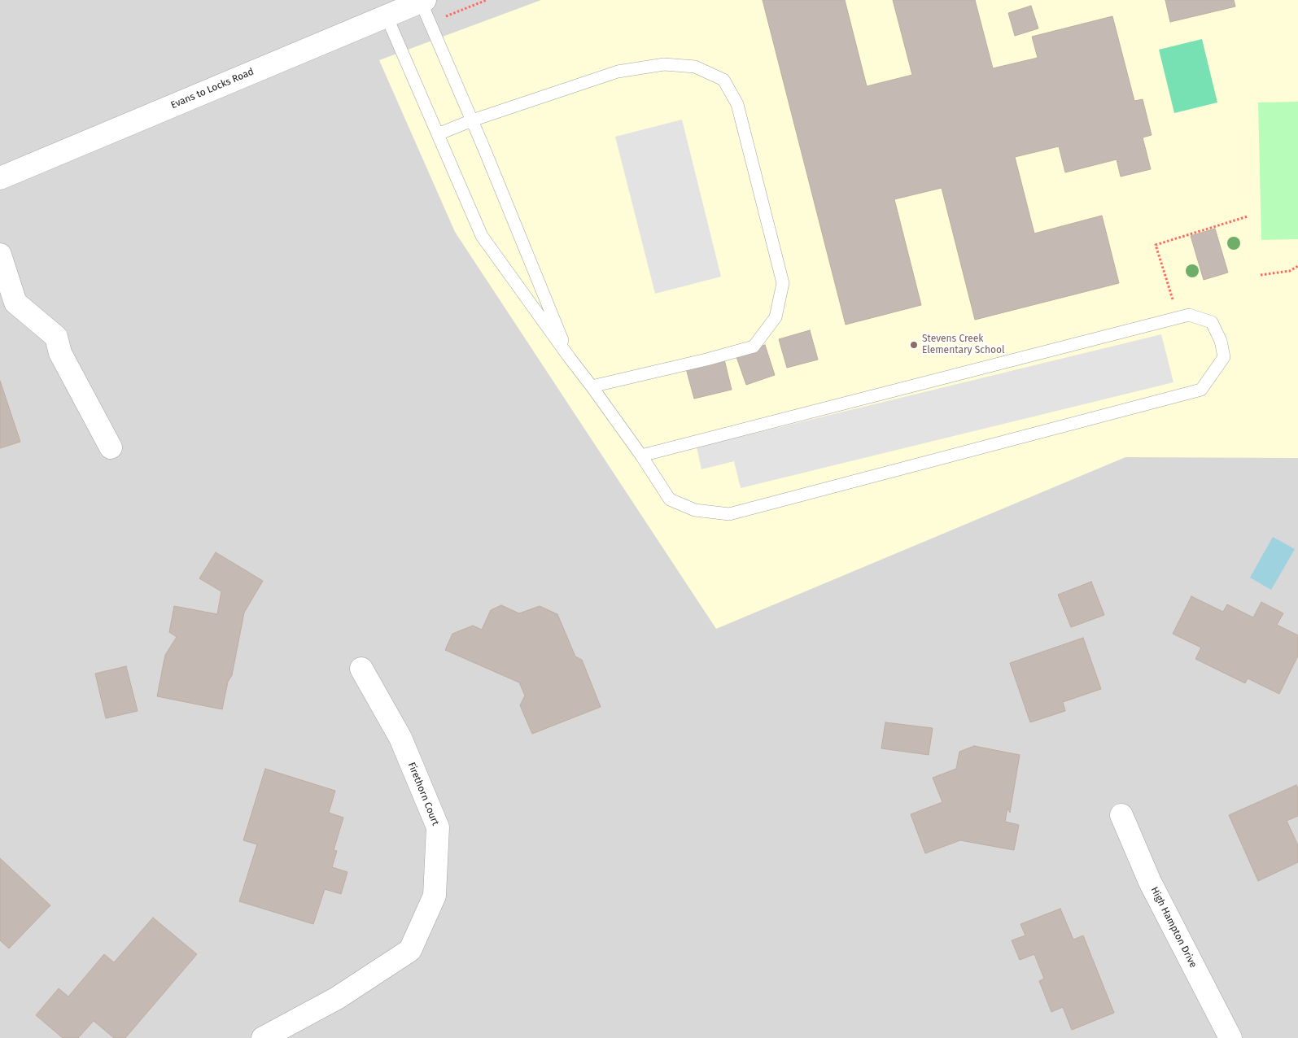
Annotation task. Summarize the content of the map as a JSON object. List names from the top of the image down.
{
  "streets": {
    "street": ["Evans to Locks Road", "Firethorn Court", "High Hampton Drive"]
  },
  "places": ["Stevens Creek Elementary School"]
}
